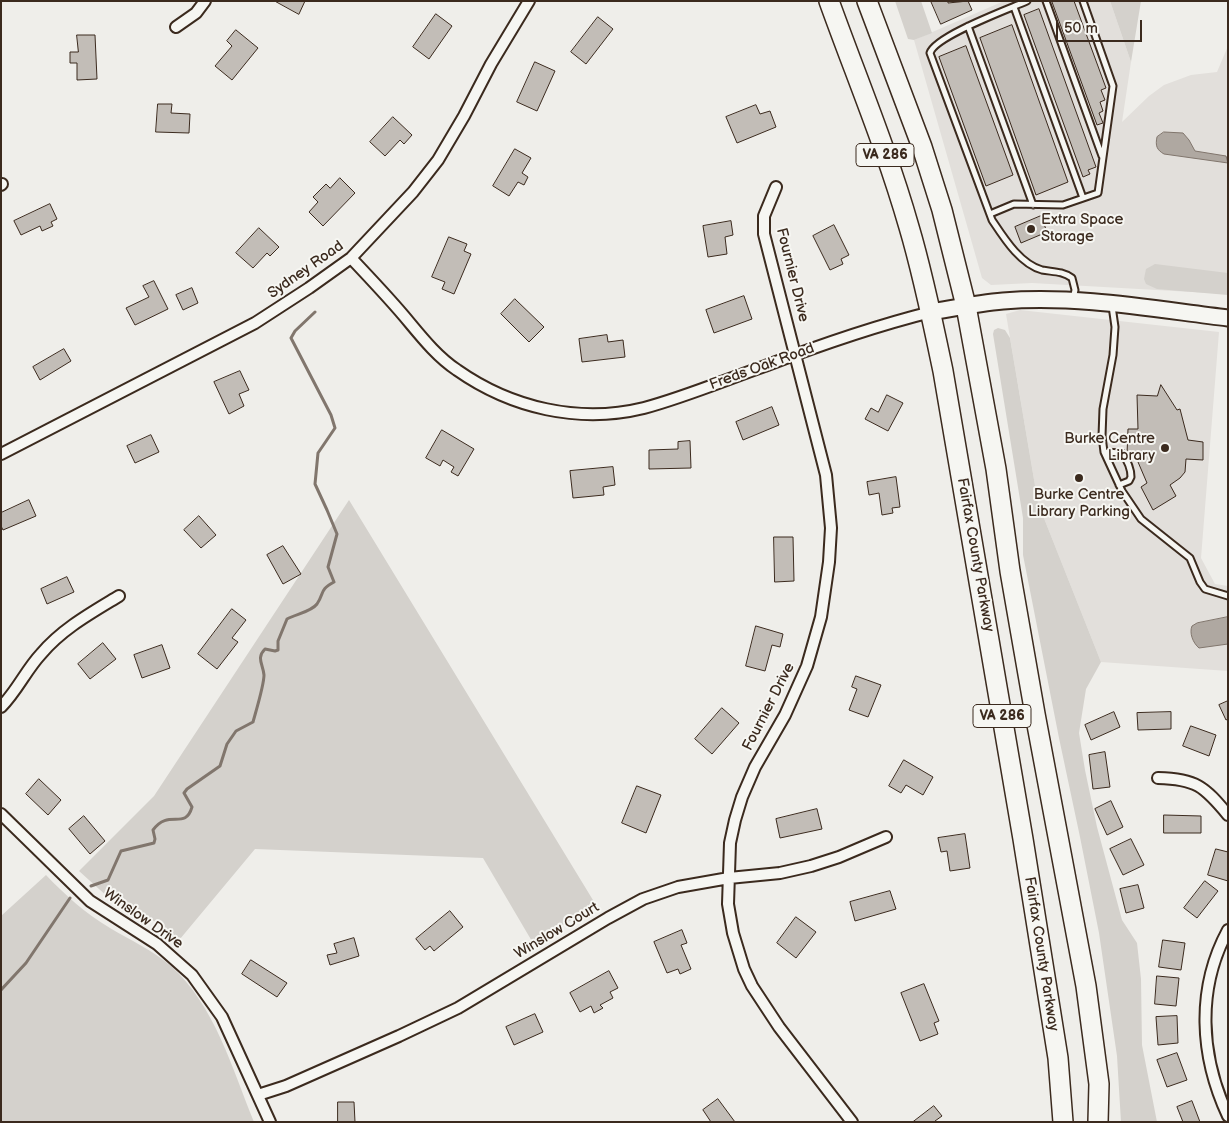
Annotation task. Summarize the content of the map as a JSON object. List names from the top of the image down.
{
  "streets": {
    "highway": ["VA 286", "Fairfax County Parkway"],
    "street": [
      "Sydney Road",
      "Fournier Drive",
      "Freds Oak Road",
      "Winslow Drive",
      "Winslow Court"
    ]
  },
  "crossings": [
    ["VA 286", "Freds Oak Road"],
    ["Sydney Road", "Freds Oak Road"],
    ["Fournier Drive", "Freds Oak Road"],
    ["Fournier Drive", "Winslow Court"],
    ["Freds Oak Road", "Fairfax County Parkway"],
    ["Winslow Drive", "Winslow Court"]
  ],
  "places": ["Extra Space Storage", "Burke Centre Library", "Burke Centre Library Parking"],
  "scale_bar": "50 m"
}
